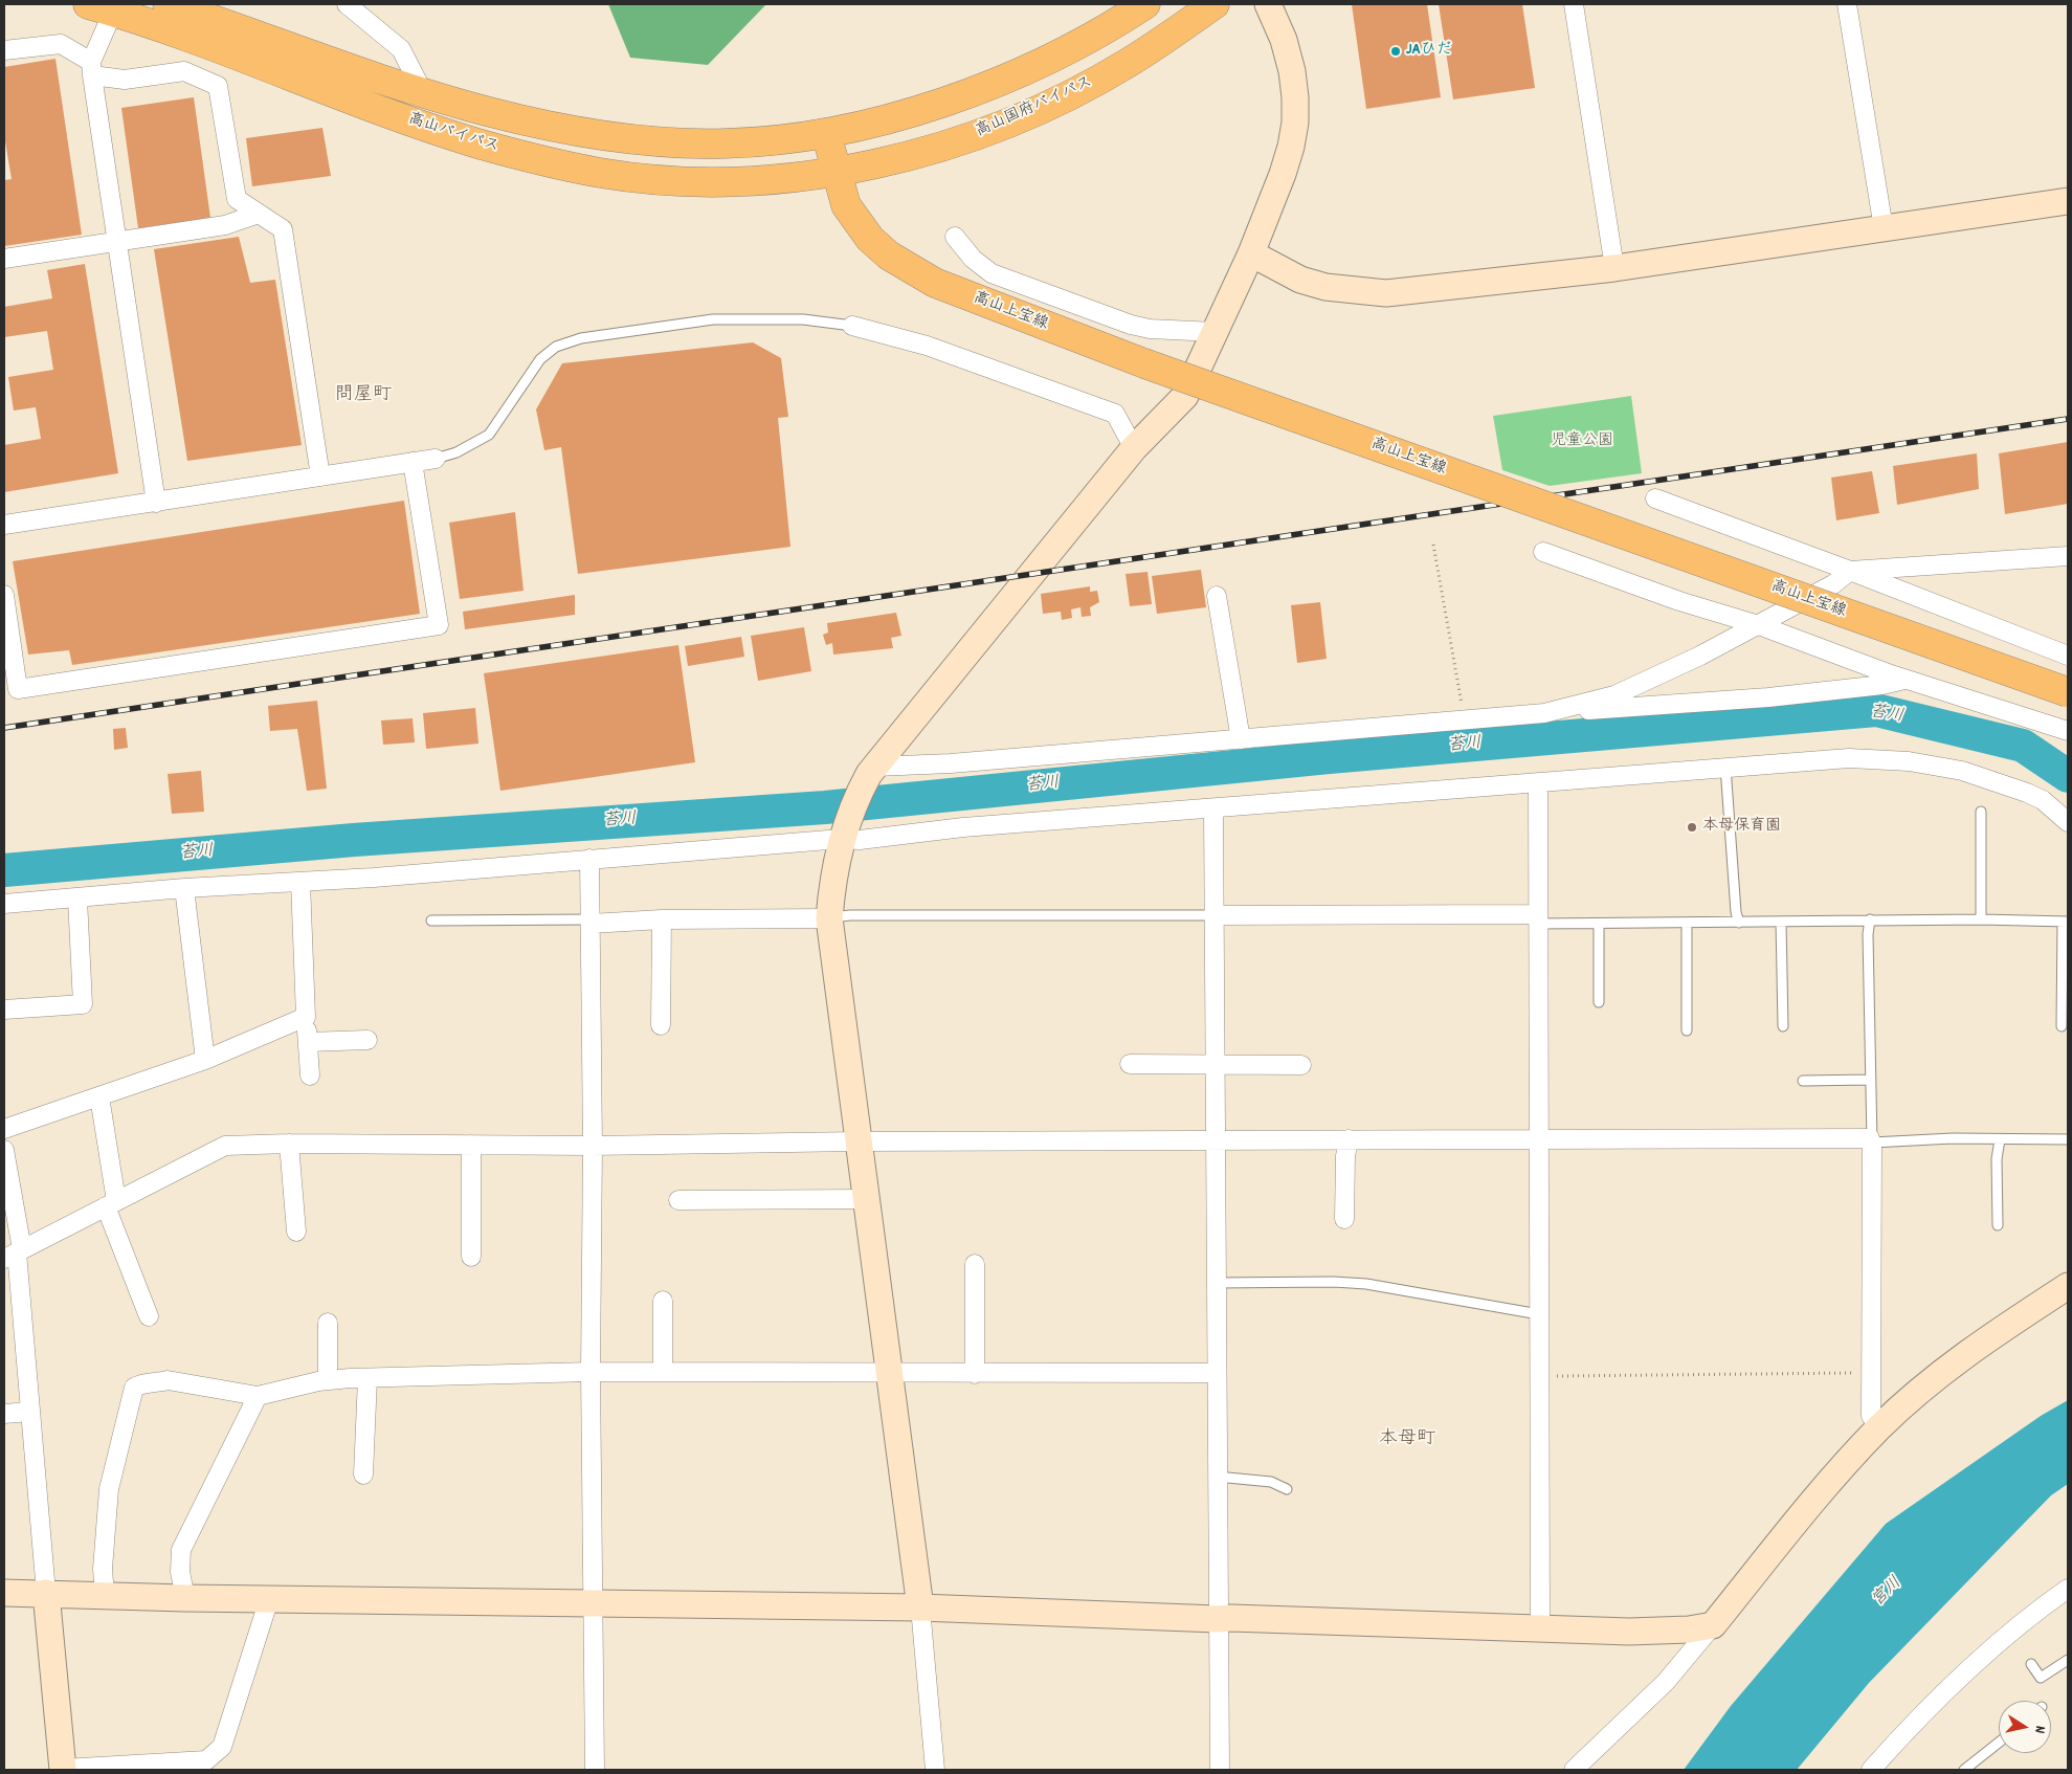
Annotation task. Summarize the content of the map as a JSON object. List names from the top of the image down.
{
  "streets": {
    "main road": ["高山国府バイパス", "高山バイパス", "高山上宝線"]
  },
  "crossings": [
    ["高山国府バイパス", "高山バイパス"],
    ["高山国府バイパス", "高山上宝線"],
    ["高山バイパス", "高山上宝線"]
  ],
  "districts": ["問屋町", "本母町"],
  "water": ["苔川", "宮川"],
  "parks": ["児童公園"],
  "places": ["JAひだ", "本母保育園"],
  "north": "right"
}
